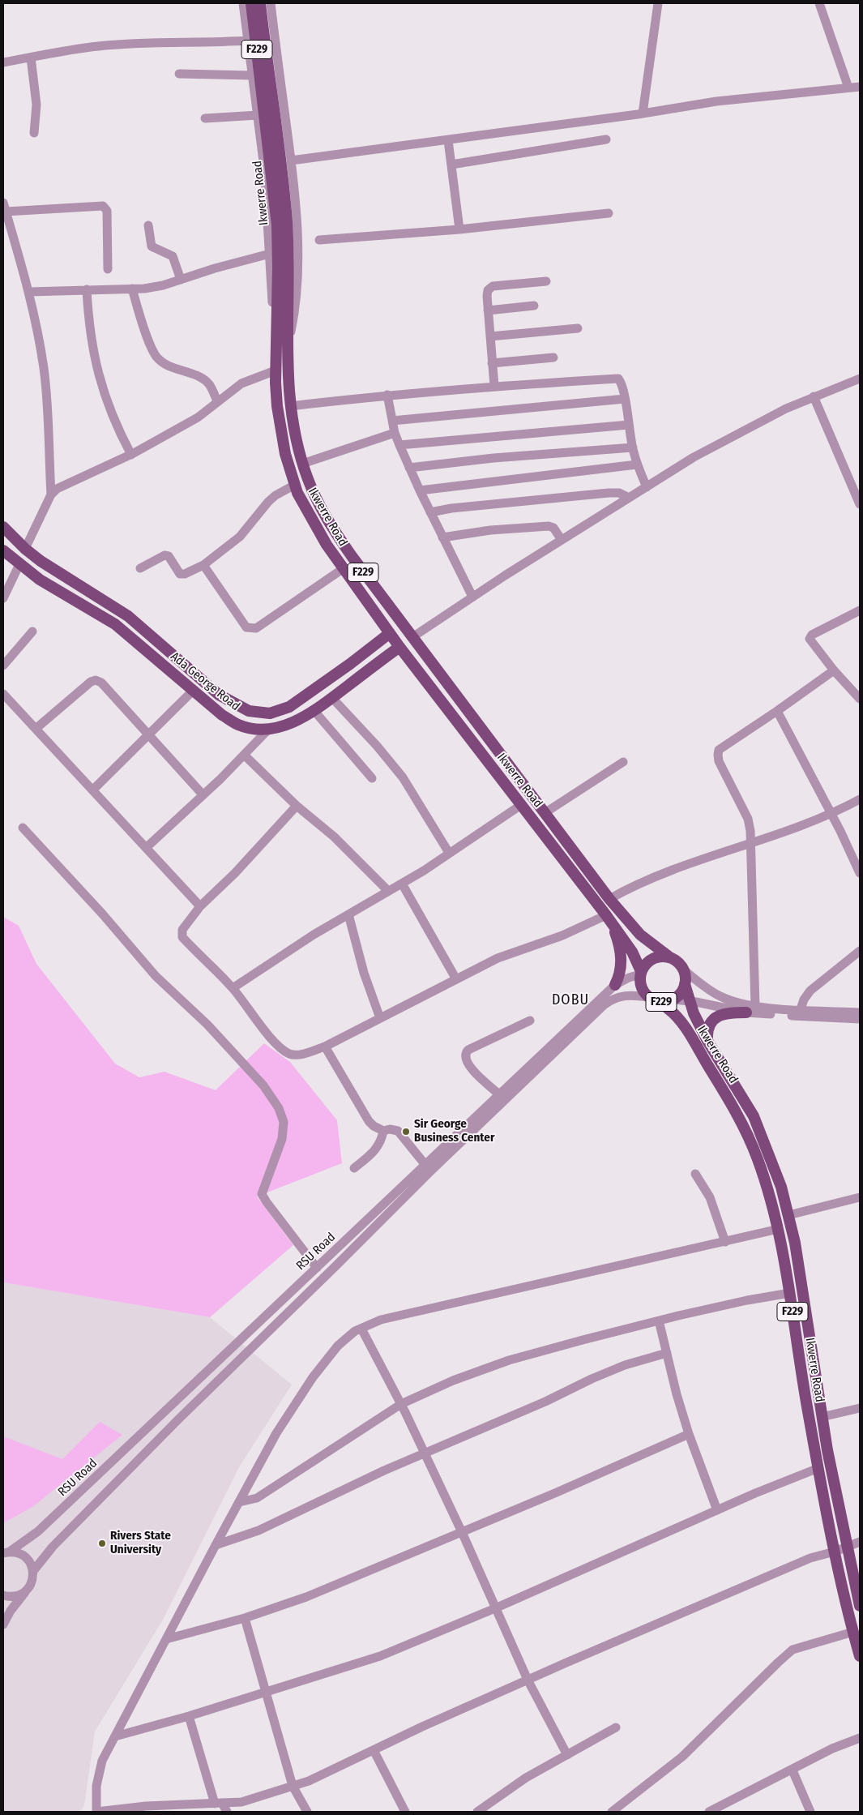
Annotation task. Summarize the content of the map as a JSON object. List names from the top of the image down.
{
  "streets": {
    "main road": ["F229", "Ikwerre Road", "Ada George Road"],
    "street": ["RSU Road"]
  },
  "crossings": [
    ["F229", "Ikwerre Road"],
    ["F229", "RSU Road"],
    ["Ikwerre Road", "Ada George Road"],
    ["Ikwerre Road", "RSU Road"]
  ],
  "districts": ["DOBU"],
  "places": ["Sir George Business Center", "Rivers State University"]
}
